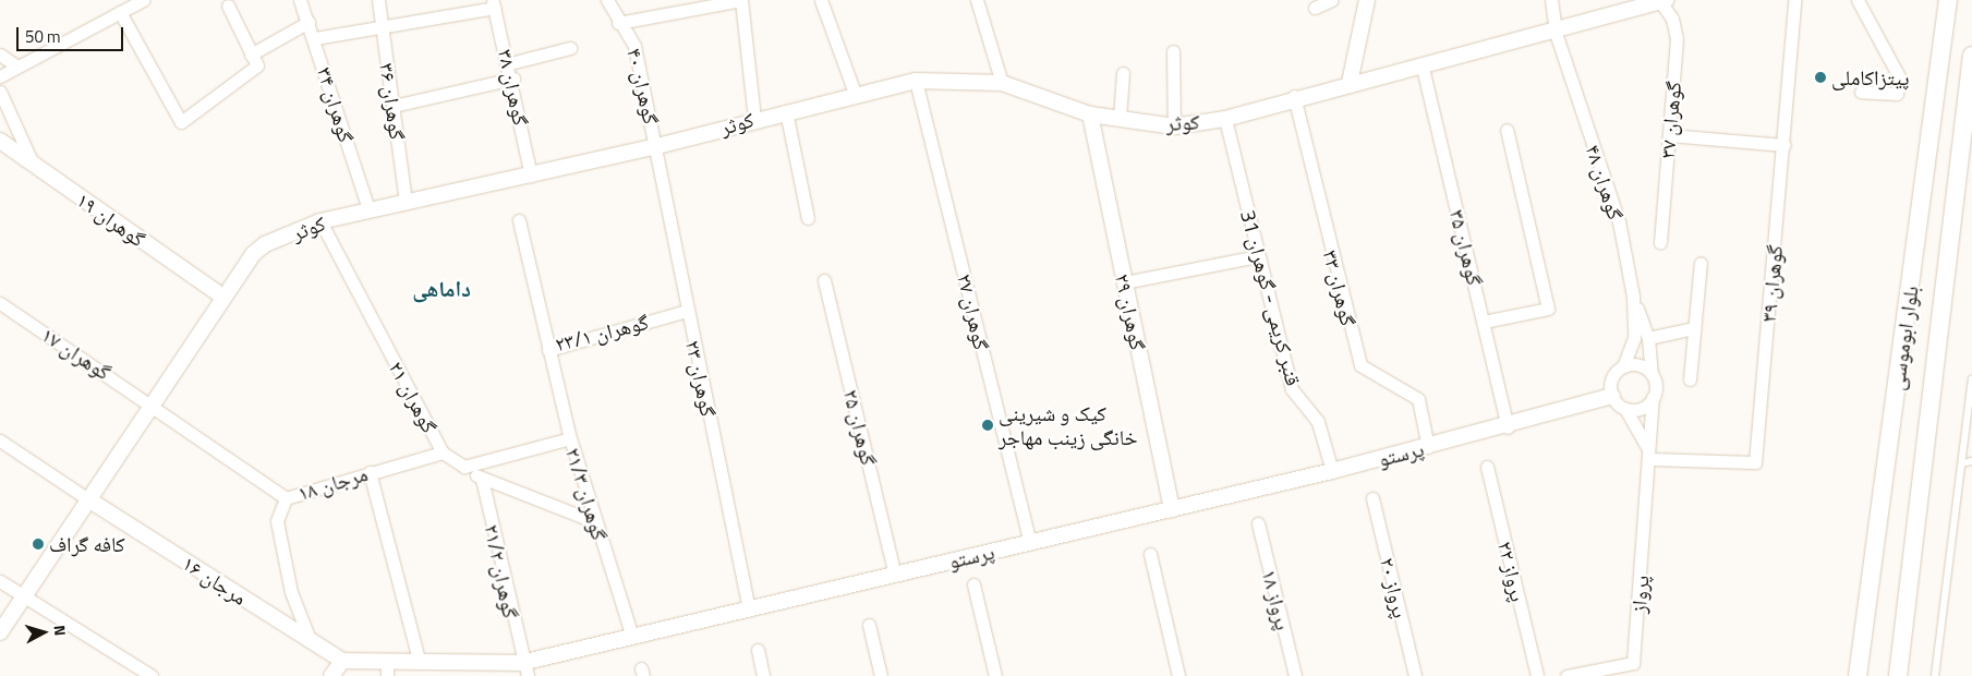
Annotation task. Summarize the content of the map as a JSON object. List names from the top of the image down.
{
  "streets": {
    "main road": ["بلوار ابوموسی"],
    "street": [
      "گوهران ۴۰",
      "گوهران ۳۸",
      "گوهران ۳۶",
      "گوهران ۳۴",
      "گوهران ۳۷",
      "کوثر",
      "گوهران ۴۸",
      "گوهران ۱۹",
      "گوهران ۳۵",
      "گوهران ۳۹",
      "گوهران ۳۳",
      "قنبر کریمی - گوهران 31",
      "گوهران ۲۷",
      "گوهران ۲۹",
      "گوهران ۲۳/۱",
      "گوهران ۱۷",
      "گوهران ۲۳",
      "گوهران ۲۱",
      "گوهران ۲۵",
      "پرستو",
      "مرجان ۱۸",
      "گوهران ۲۱/۳",
      "گوهران ۲۱/۲",
      "پرواز ۲۲",
      "مرجان ۱۶",
      "پرواز ۲۰",
      "پرواز",
      "پرواز ۱۸"
    ]
  },
  "crossings": [
    ["گوهران ۴۰", "کوثر"],
    ["گوهران ۴۰", "گوهران ۲۳"],
    ["گوهران ۳۸", "کوثر"],
    ["گوهران ۳۶", "کوثر"],
    ["گوهران ۳۴", "کوثر"],
    ["گوهران ۳۷", "کوثر"],
    ["کوثر", "گوهران ۴۸"],
    ["کوثر", "گوهران ۱۹"],
    ["کوثر", "گوهران ۳۵"],
    ["کوثر", "گوهران ۳۳"],
    ["کوثر", "قنبر کریمی - گوهران 31"],
    ["کوثر", "گوهران ۲۷"],
    ["کوثر", "گوهران ۲۹"],
    ["کوثر", "گوهران ۱۷"],
    ["کوثر", "گوهران ۲۳"],
    ["کوثر", "گوهران ۲۱"],
    ["کوثر", "مرجان ۱۸"],
    ["کوثر", "مرجان ۱۶"],
    ["گوهران ۴۸", "پرستو"],
    ["گوهران ۴۸", "پرواز"],
    ["گوهران ۳۵", "پرستو"],
    ["گوهران ۳۹", "پرواز"],
    ["گوهران ۳۳", "پرستو"],
    ["قنبر کریمی - گوهران 31", "پرستو"],
    ["گوهران ۲۷", "پرستو"],
    ["گوهران ۲۹", "پرستو"],
    ["گوهران ۲۳/۱", "گوهران ۲۳"],
    ["گوهران ۲۳/۱", "گوهران ۲۱/۳"],
    ["گوهران ۱۷", "مرجان ۱۸"],
    ["گوهران ۲۳", "پرستو"],
    ["گوهران ۲۱", "مرجان ۱۸"],
    ["گوهران ۲۱", "گوهران ۲۱/۳"],
    ["گوهران ۲۱", "گوهران ۲۱/۲"],
    ["گوهران ۲۵", "پرستو"],
    ["پرستو", "گوهران ۲۱/۳"],
    ["پرستو", "گوهران ۲۱/۲"],
    ["پرستو", "مرجان ۱۶"],
    ["پرستو", "پرواز"]
  ],
  "districts": ["داماهی"],
  "places": ["پیتزاکاملی", "کیک و شیرینی خانگی زینب مهاجر", "کافه گراف"],
  "scale_bar": "50 m",
  "north": "right"
}
